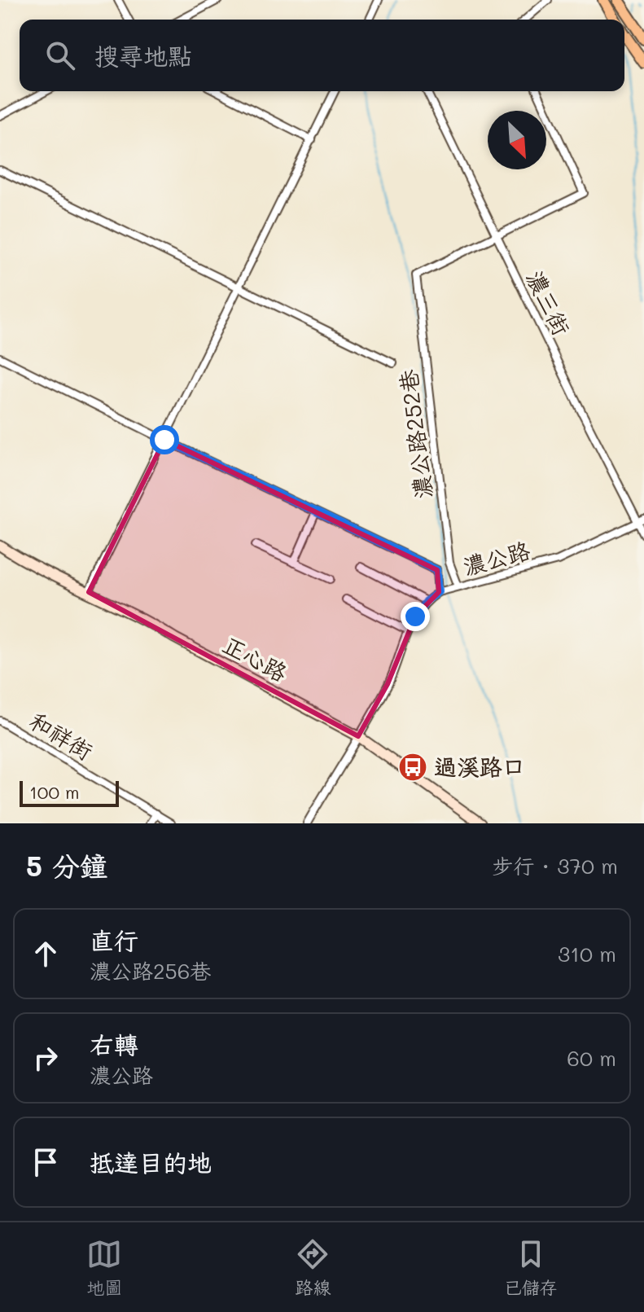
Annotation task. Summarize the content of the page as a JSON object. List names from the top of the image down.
{
  "streets": {
    "street": [
      "濃三街",
      "濃公路252巷",
      "濃公路",
      "正心路",
      "和祥街"
    ]
  },
  "crossings": [
    ["濃三街", "濃公路252巷"],
    ["濃三街", "濃公路"],
    ["濃公路252巷", "濃公路"],
    ["濃公路", "正心路"]
  ],
  "places": {
    "bus stop": ["過溪路口"]
  },
  "scale_bar": "100 m",
  "north": "bottom right",
  "page": {
    "search": "搜尋地點",
    "scale": "100 m",
    "heading": ["5 分鐘", "步行 · 370 m"],
    "list": [
      ["直行", "濃公路256巷", "310 m"],
      ["右轉", "濃公路", "60 m"],
      "抵達目的地"
    ],
    "nav": ["地圖", "路線", "已儲存"]
  }
}
